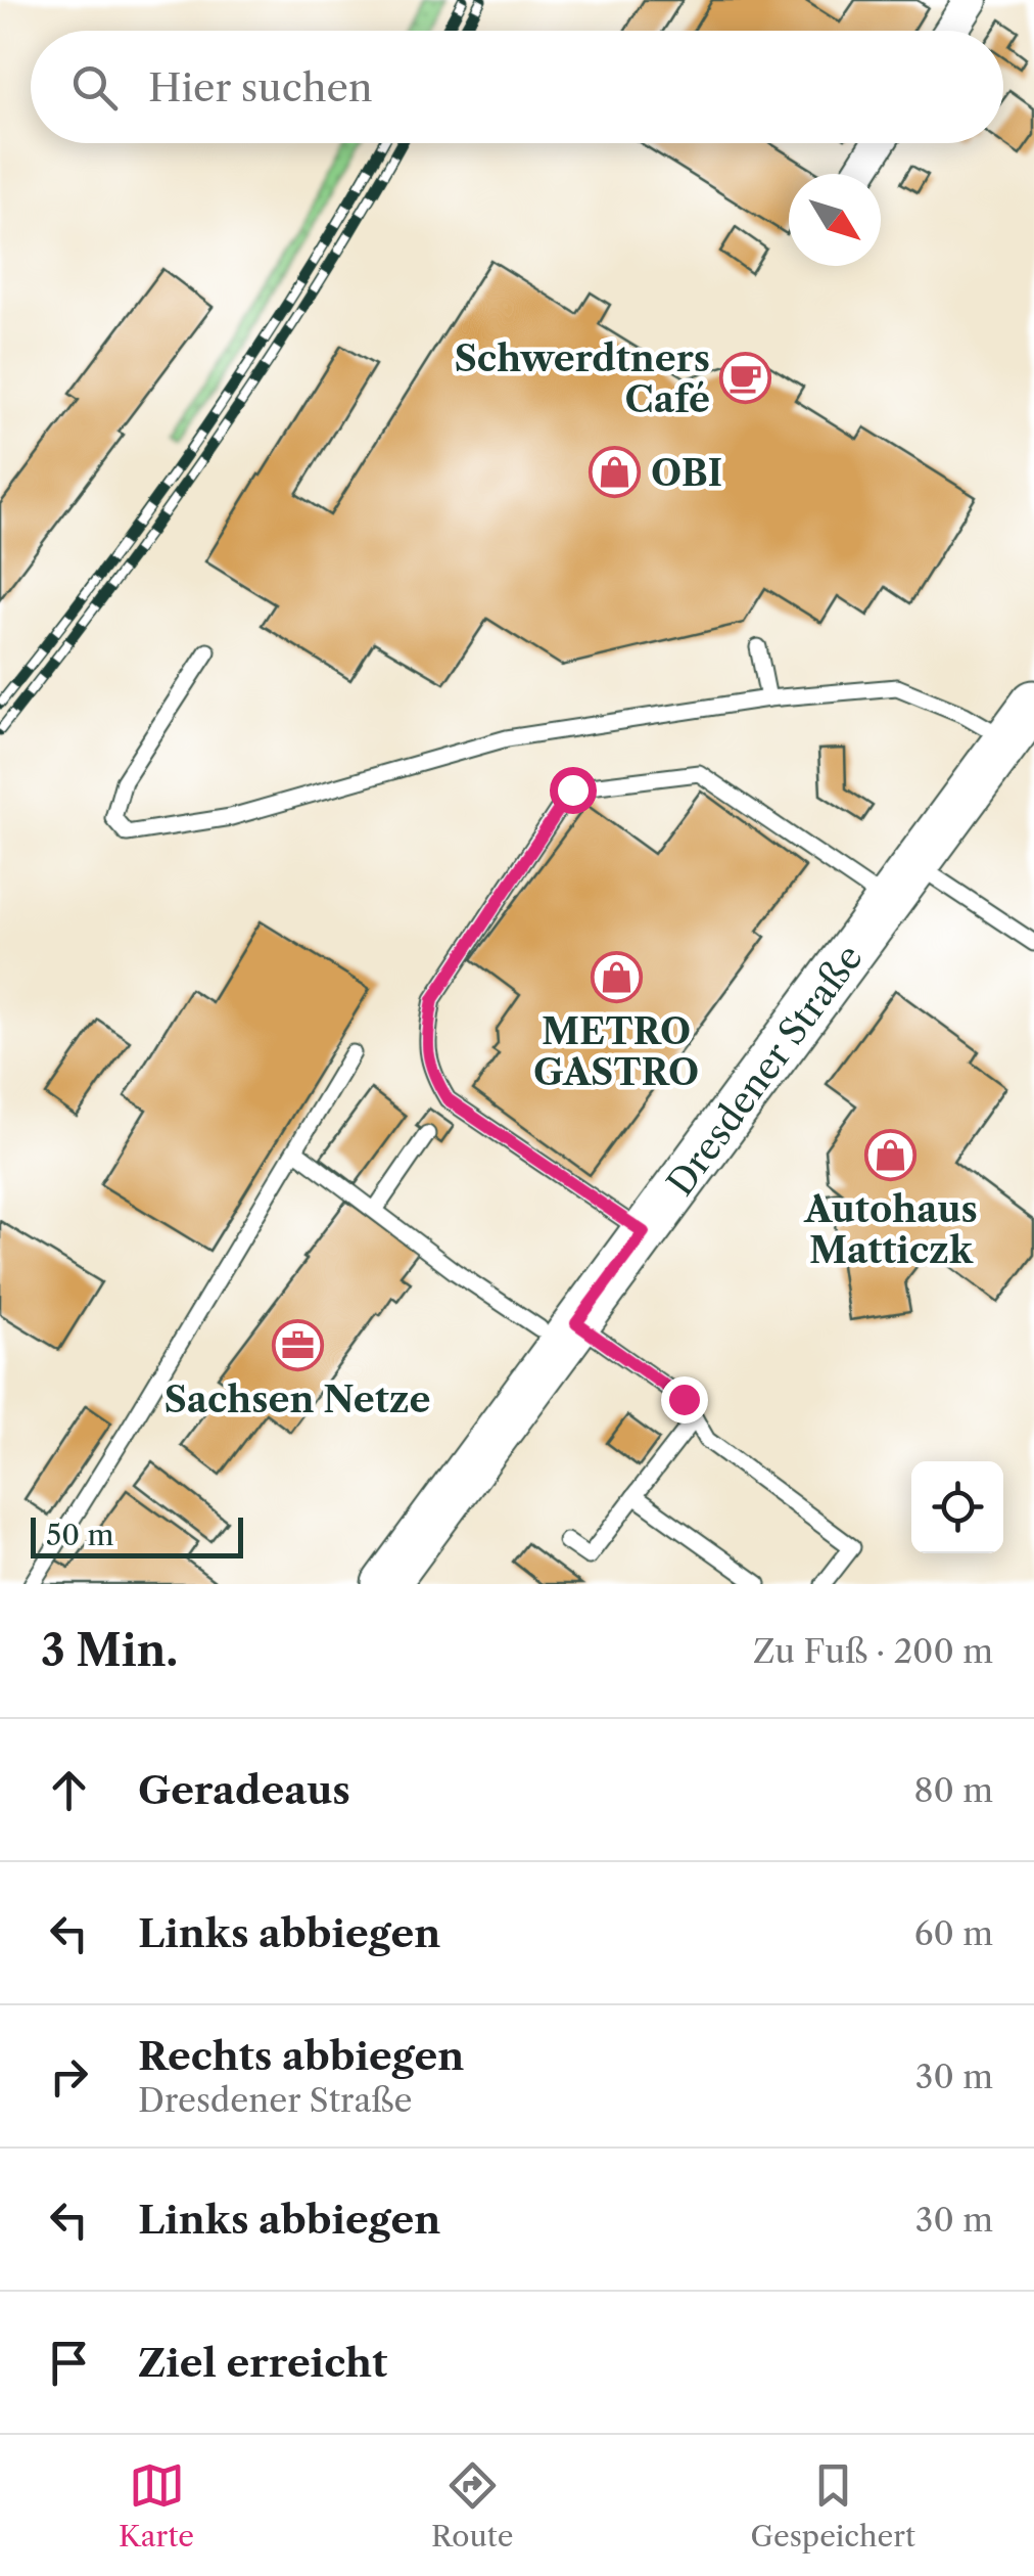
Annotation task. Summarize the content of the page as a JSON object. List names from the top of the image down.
{
  "streets": {
    "main road": ["Dresdener Straße"]
  },
  "places": {
    "cafe": ["Schwerdtners Café"],
    "shop": ["OBI", "METRO GASTRO", "Autohaus Matticzk"],
    "office": ["Sachsen Netze"]
  },
  "scale_bar": "50 m",
  "north": "bottom right",
  "page": {
    "search": "Hier suchen",
    "scale": "50 m",
    "heading": ["3 Min.", "Zu Fuß · 200 m"],
    "list": [
      ["Geradeaus", "80 m"],
      ["Links abbiegen", "60 m"],
      ["Rechts abbiegen", "Dresdener Straße", "30 m"],
      ["Links abbiegen", "30 m"],
      "Ziel erreicht"
    ],
    "nav": ["Karte", "Route", "Gespeichert"]
  }
}
